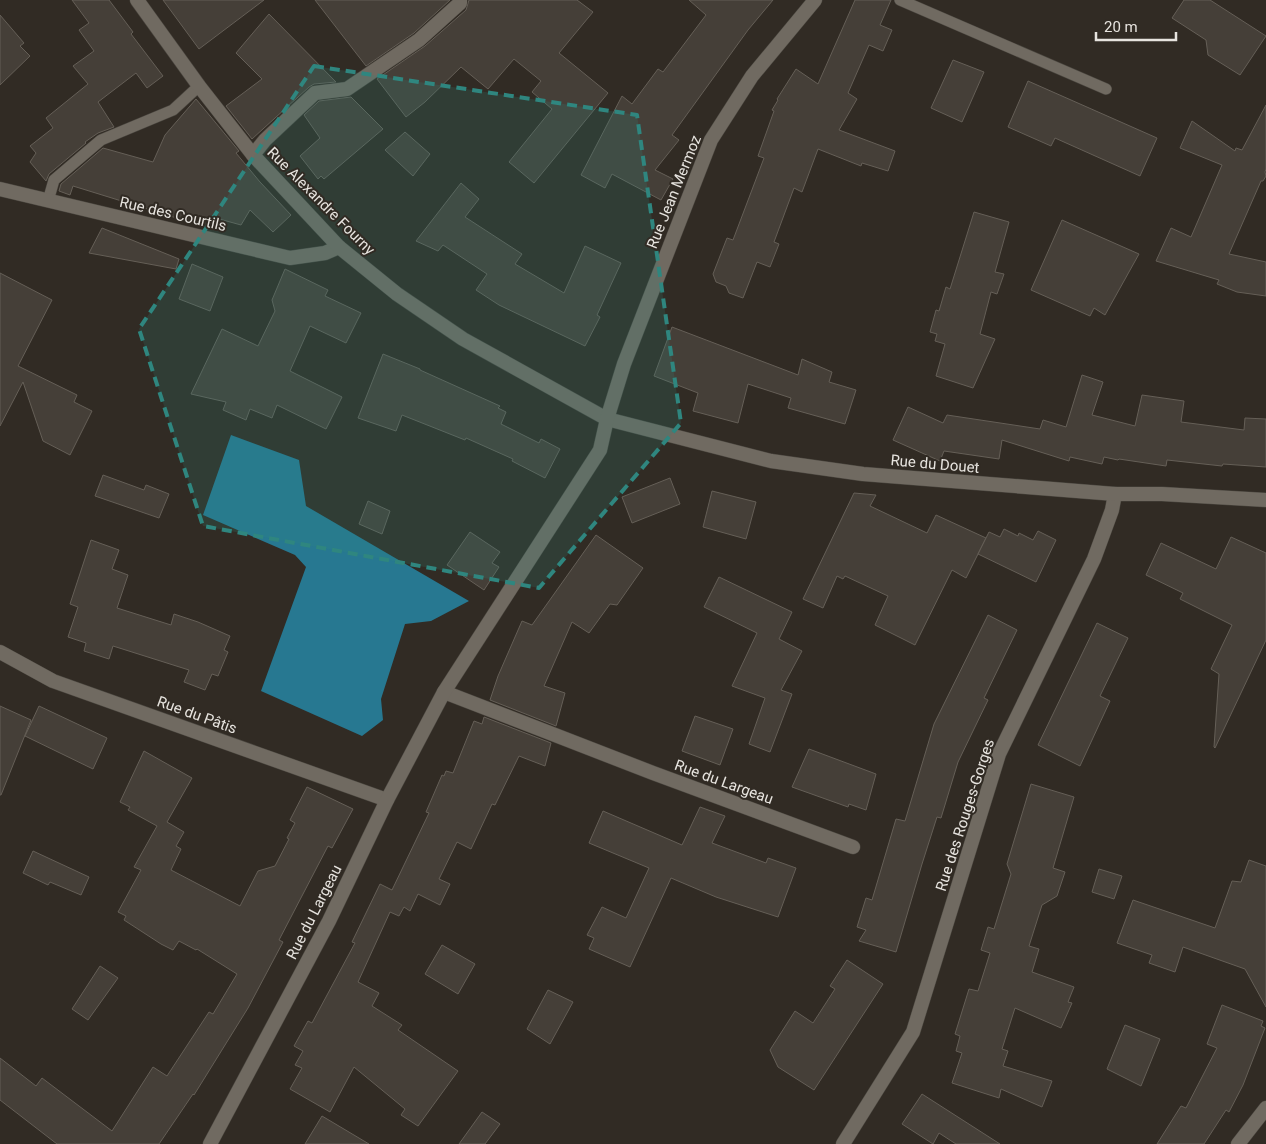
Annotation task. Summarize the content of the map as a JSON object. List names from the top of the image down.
{
  "streets": {
    "street": [
      "Rue Jean Mermoz",
      "Rue Alexandre Fourny",
      "Rue des Courtils",
      "Rue du Douet",
      "Rue du Pâtis",
      "Rue du Largeau",
      "Rue des Rouges-Gorges"
    ]
  },
  "crossings": [
    ["Rue Jean Mermoz", "Rue Alexandre Fourny"],
    ["Rue Jean Mermoz", "Rue du Douet"],
    ["Rue Jean Mermoz", "Rue du Largeau"],
    ["Rue Alexandre Fourny", "Rue des Courtils"],
    ["Rue Alexandre Fourny", "Rue du Douet"],
    ["Rue Alexandre Fourny", "Rue du Largeau"],
    ["Rue du Douet", "Rue du Largeau"],
    ["Rue du Douet", "Rue des Rouges-Gorges"],
    ["Rue du Pâtis", "Rue du Largeau"]
  ],
  "scale_bar": "20 m"
}
